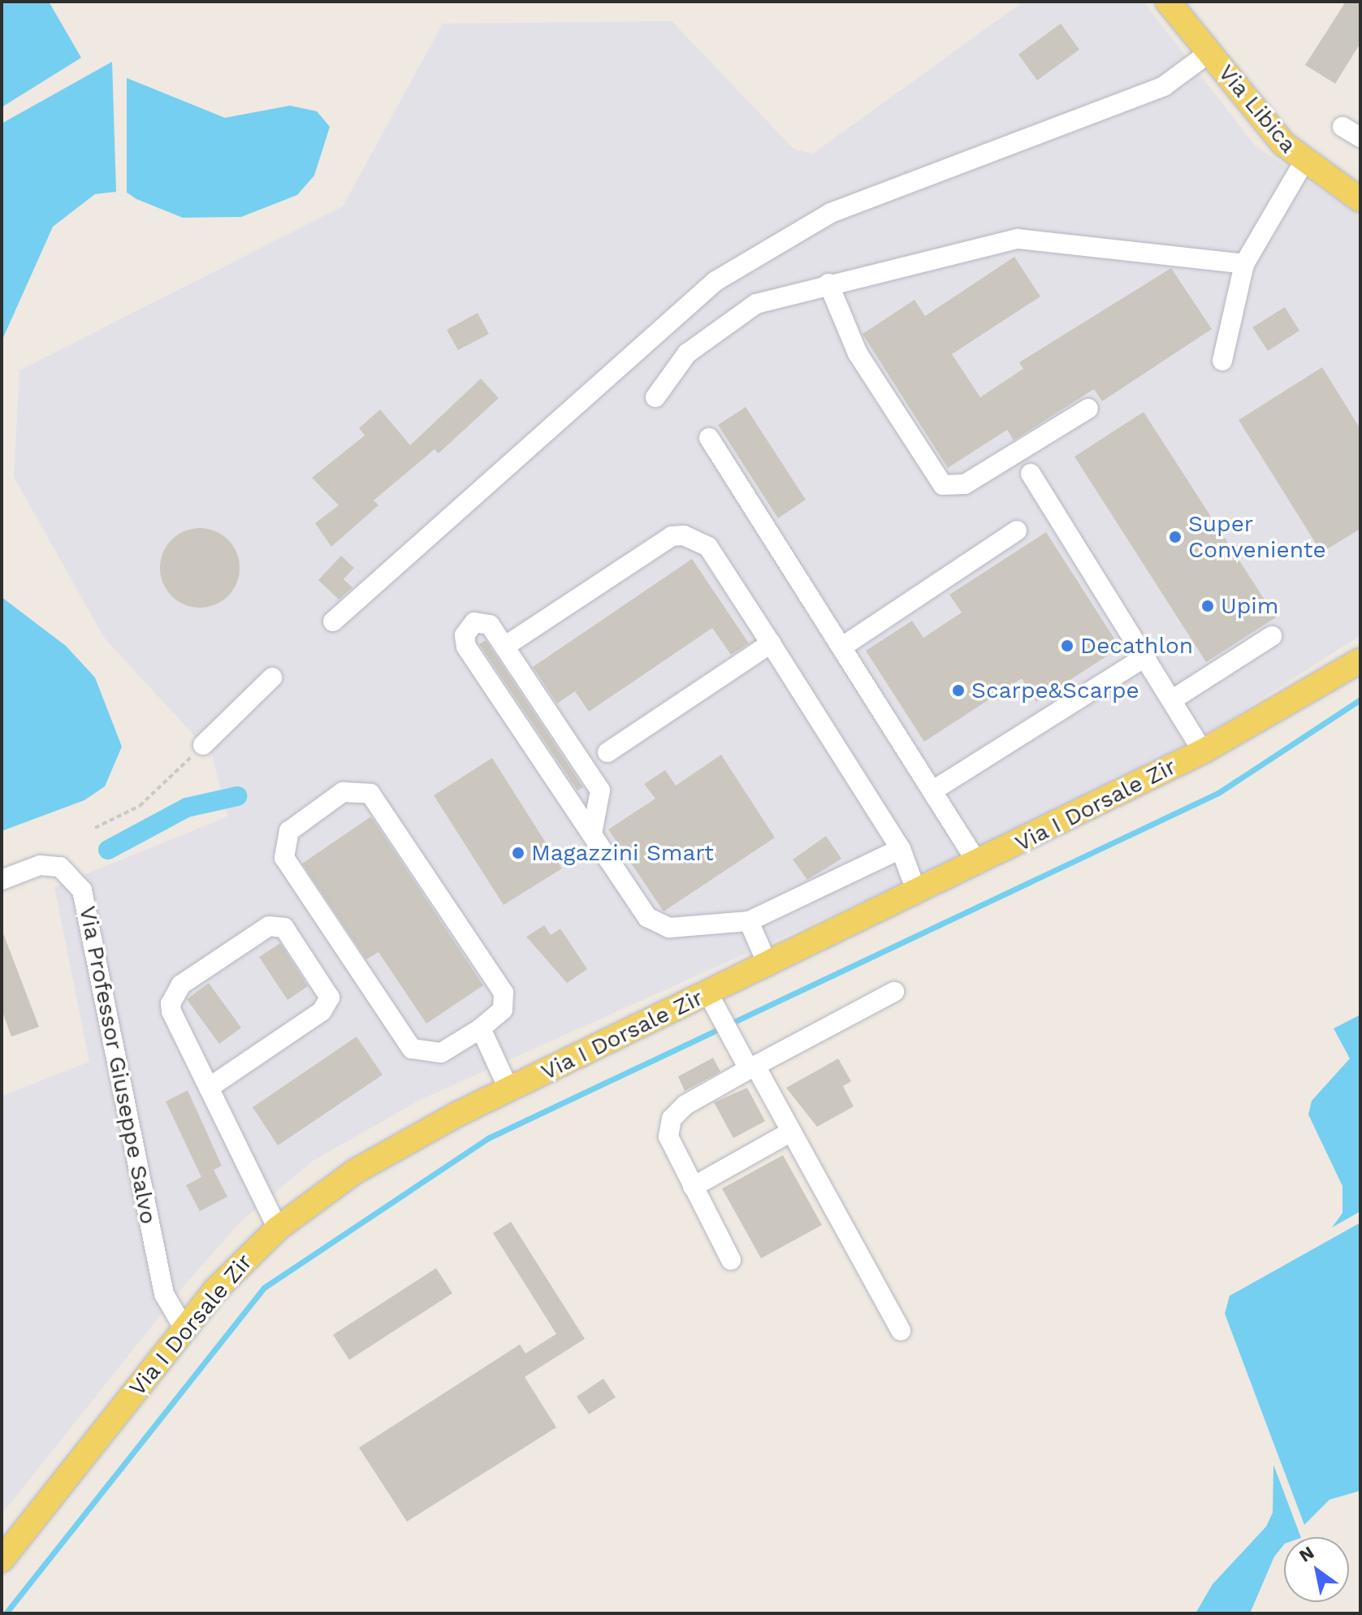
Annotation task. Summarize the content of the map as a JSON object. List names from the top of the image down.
{
  "streets": {
    "main road": ["Via Libica", "Via I Dorsale Zir"],
    "street": ["Via Professor Giuseppe Salvo"]
  },
  "crossings": [
    ["Via I Dorsale Zir", "Via Professor Giuseppe Salvo"]
  ],
  "places": [
    "Super Conveniente",
    "Upim",
    "Decathlon",
    "Scarpe&Scarpe",
    "Magazzini Smart"
  ],
  "north": "top left"
}
